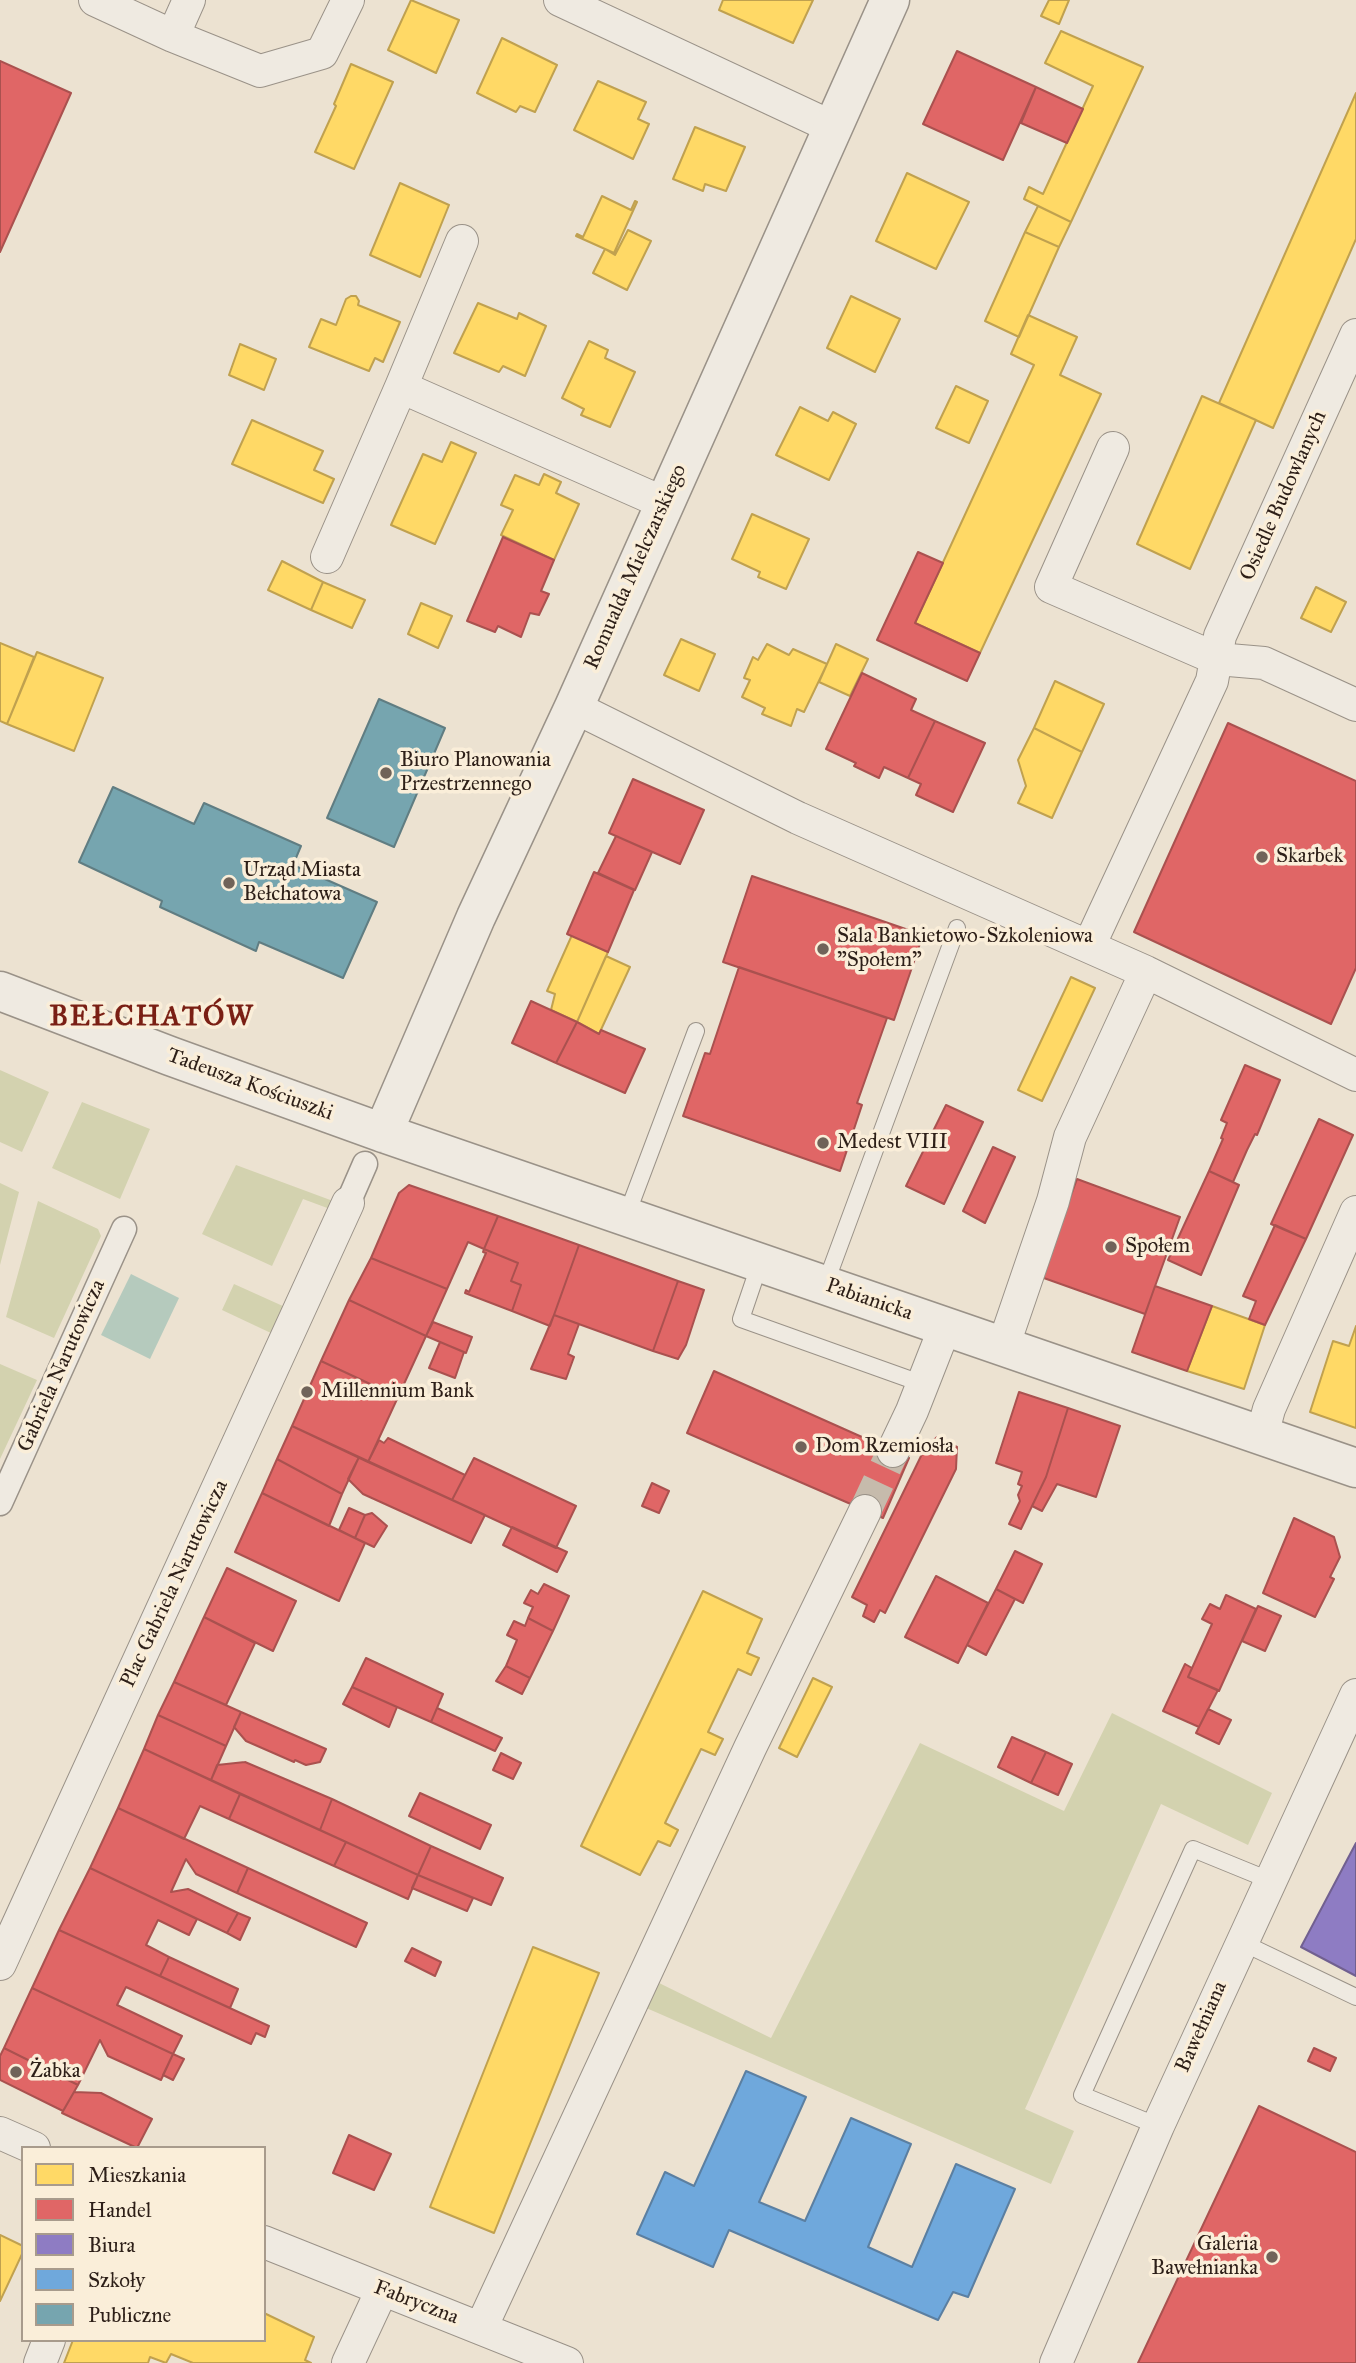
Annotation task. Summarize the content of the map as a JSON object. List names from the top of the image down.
{
  "streets": {
    "street": [
      "Osiedle Budowlanych",
      "Romualda Mielczarskiego",
      "Tadeusza Kościuszki",
      "Pabianicka",
      "Gabriela Narutowicza",
      "Plac Gabriela Narutowicza",
      "Bawełniana",
      "Fabryczna"
    ]
  },
  "crossings": [
    ["Romualda Mielczarskiego", "Tadeusza Kościuszki"],
    ["Romualda Mielczarskiego", "Pabianicka"],
    ["Tadeusza Kościuszki", "Pabianicka"]
  ],
  "districts": ["BEŁCHATÓW"],
  "places": [
    "Biuro Planowania Przestrzennego",
    "Skarbek",
    "Urząd Miasta Bełchatowa",
    "Sala Bankietowo-Szkoleniowa \"Społem\"",
    "Medest VIII",
    "Społem",
    "Millennium Bank",
    "Dom Rzemiosła",
    "Żabka",
    "Galeria Bawełnianka"
  ],
  "legend": [
    "Mieszkania",
    "Handel",
    "Biura",
    "Szkoły",
    "Publiczne"
  ]
}
